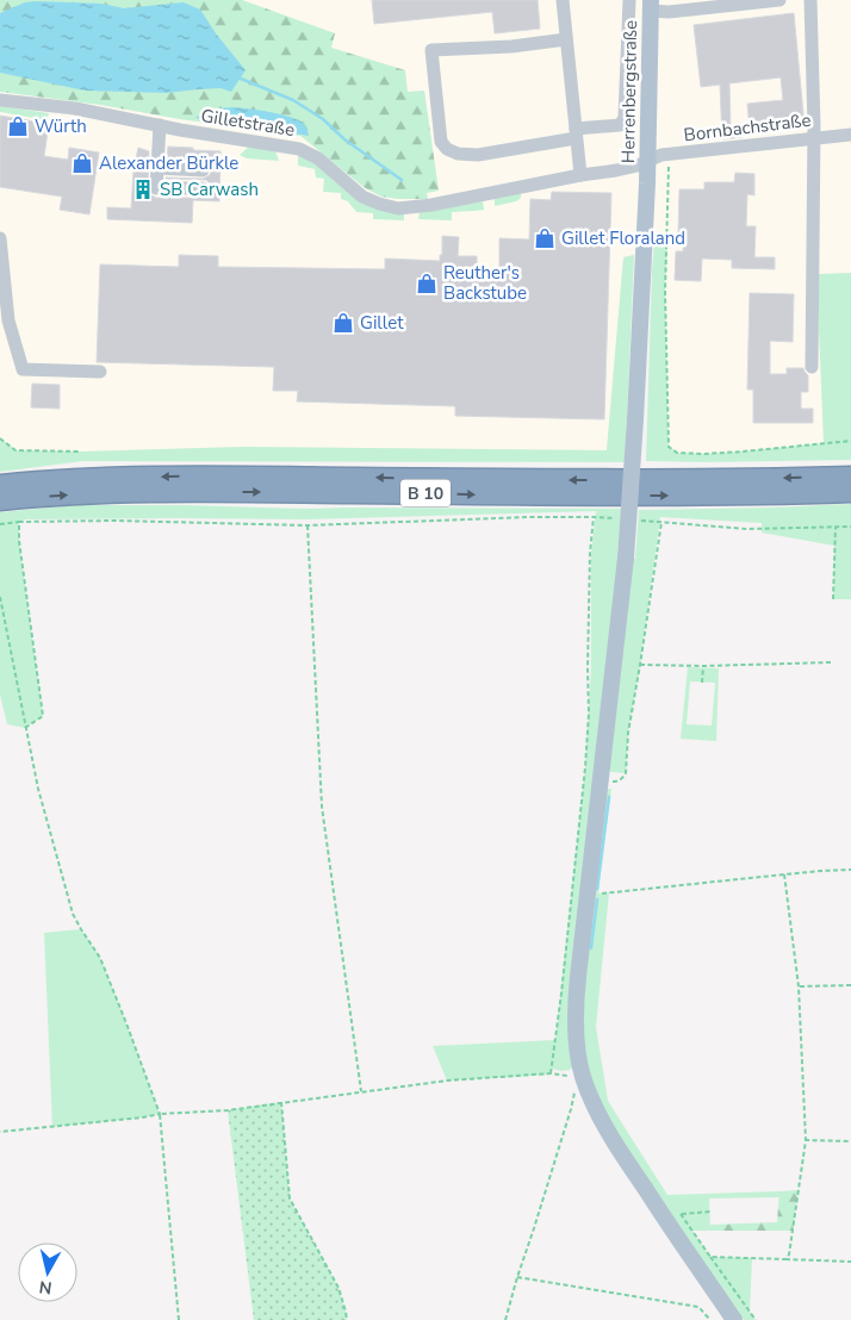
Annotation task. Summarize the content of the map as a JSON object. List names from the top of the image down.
{
  "streets": {
    "highway": ["B 10"],
    "main road": ["Herrenbergstraße"],
    "street": ["Gilletstraße", "Bornbachstraße"]
  },
  "crossings": [
    ["Herrenbergstraße", "Gilletstraße"],
    ["Herrenbergstraße", "Bornbachstraße"],
    ["Gilletstraße", "Bornbachstraße"]
  ],
  "places": {
    "shop": [
      "Würth",
      "Alexander Bürkle",
      "Gillet Floraland",
      "Reuther's Backstube",
      "Gillet"
    ],
    "building": ["SB Carwash"]
  },
  "north": "bottom"
}
